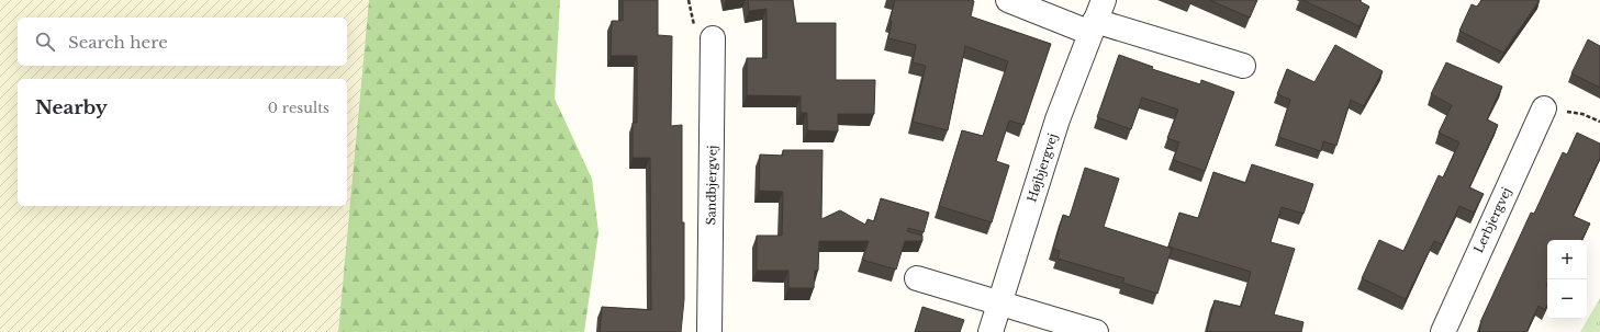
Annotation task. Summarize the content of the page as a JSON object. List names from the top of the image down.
{
  "streets": {
    "street": ["Højbjergvej", "Sandbjergvej", "Lerbjergvej"]
  },
  "page": {
    "search": "Search here",
    "heading": ["Nearby", "0 results"],
    "map_buttons": ["+", "−"]
  }
}
